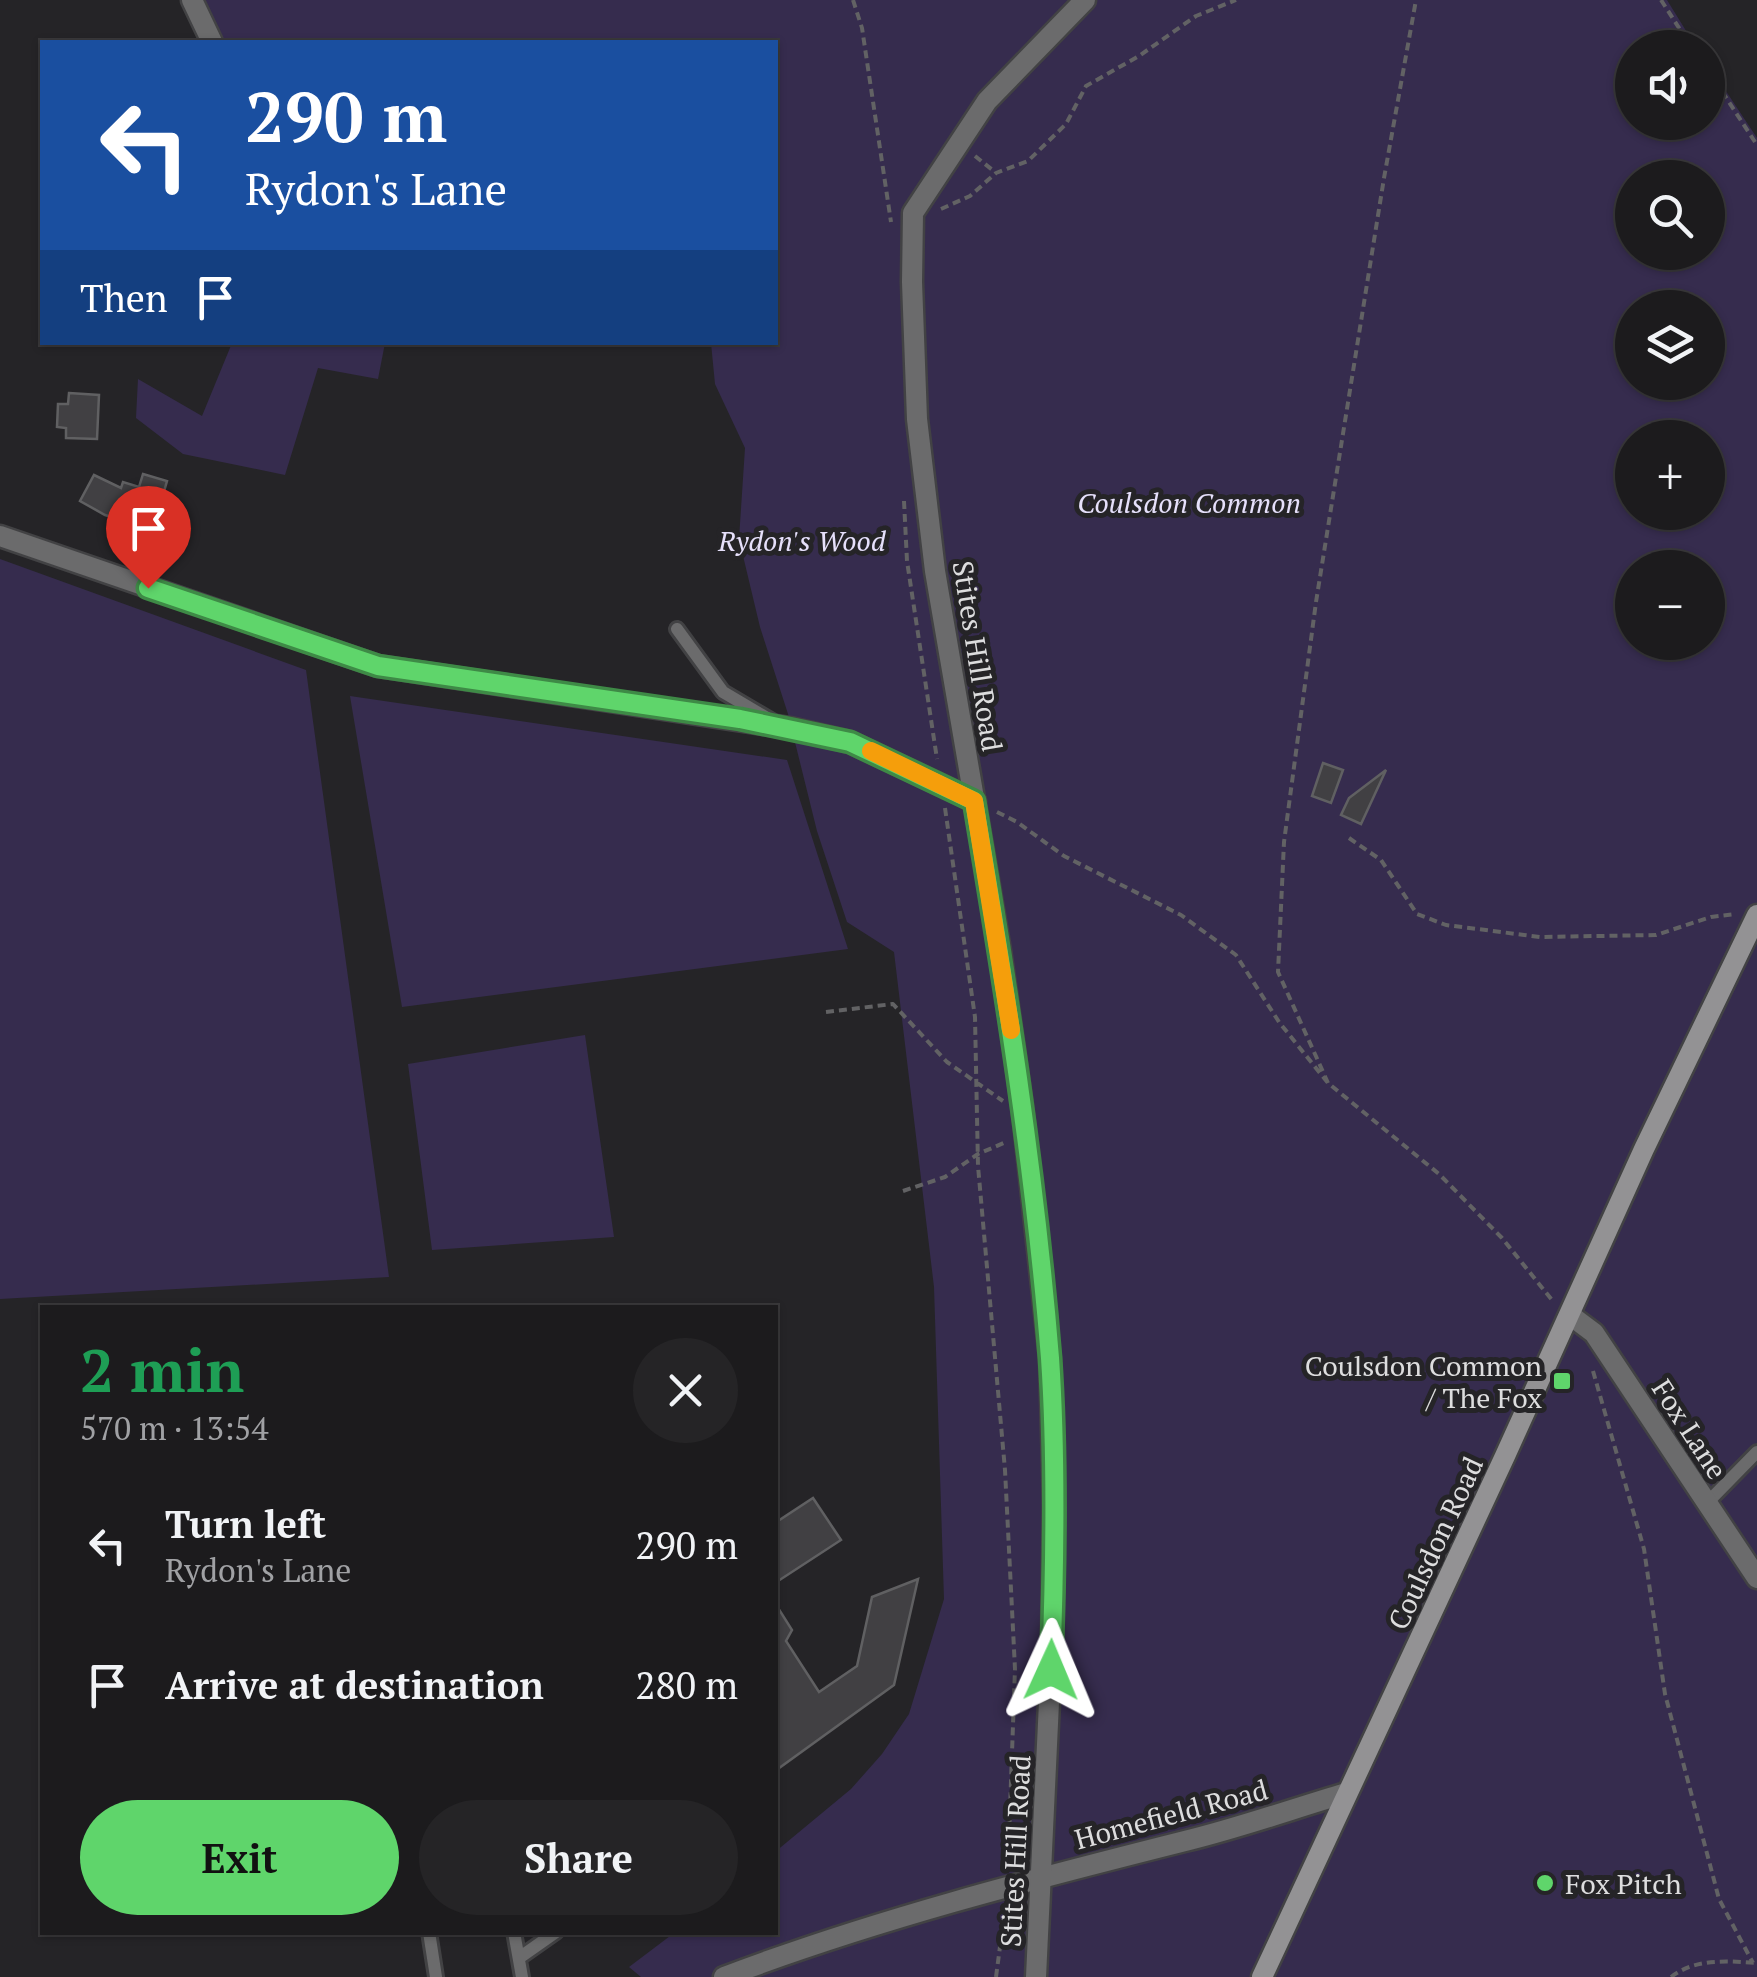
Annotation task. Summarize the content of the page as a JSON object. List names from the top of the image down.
{
  "streets": {
    "main road": ["Coulsdon Road"],
    "street": ["Stites Hill Road", "Fox Lane", "Homefield Road"]
  },
  "crossings": [
    ["Stites Hill Road", "Homefield Road"],
    ["Fox Lane", "Coulsdon Road"],
    ["Coulsdon Road", "Homefield Road"]
  ],
  "parks": ["Coulsdon Common", "Rydon's Wood"],
  "places": {
    "transit": ["Coulsdon Common / The Fox"],
    "other": ["Fox Pitch"]
  },
  "page": {
    "map_buttons": ["+", "−"],
    "turn": ["290 m", "Rydon's Lane"],
    "then": "Then",
    "heading": ["2 min", "570 m · 13:54"],
    "list": [
      {
        "name": "Turn left",
        "note": "Rydon's Lane",
        "value": "290 m"
      },
      {
        "name": "Arrive at destination",
        "value": "280 m"
      }
    ],
    "buttons": ["Exit", "Share"]
  }
}
